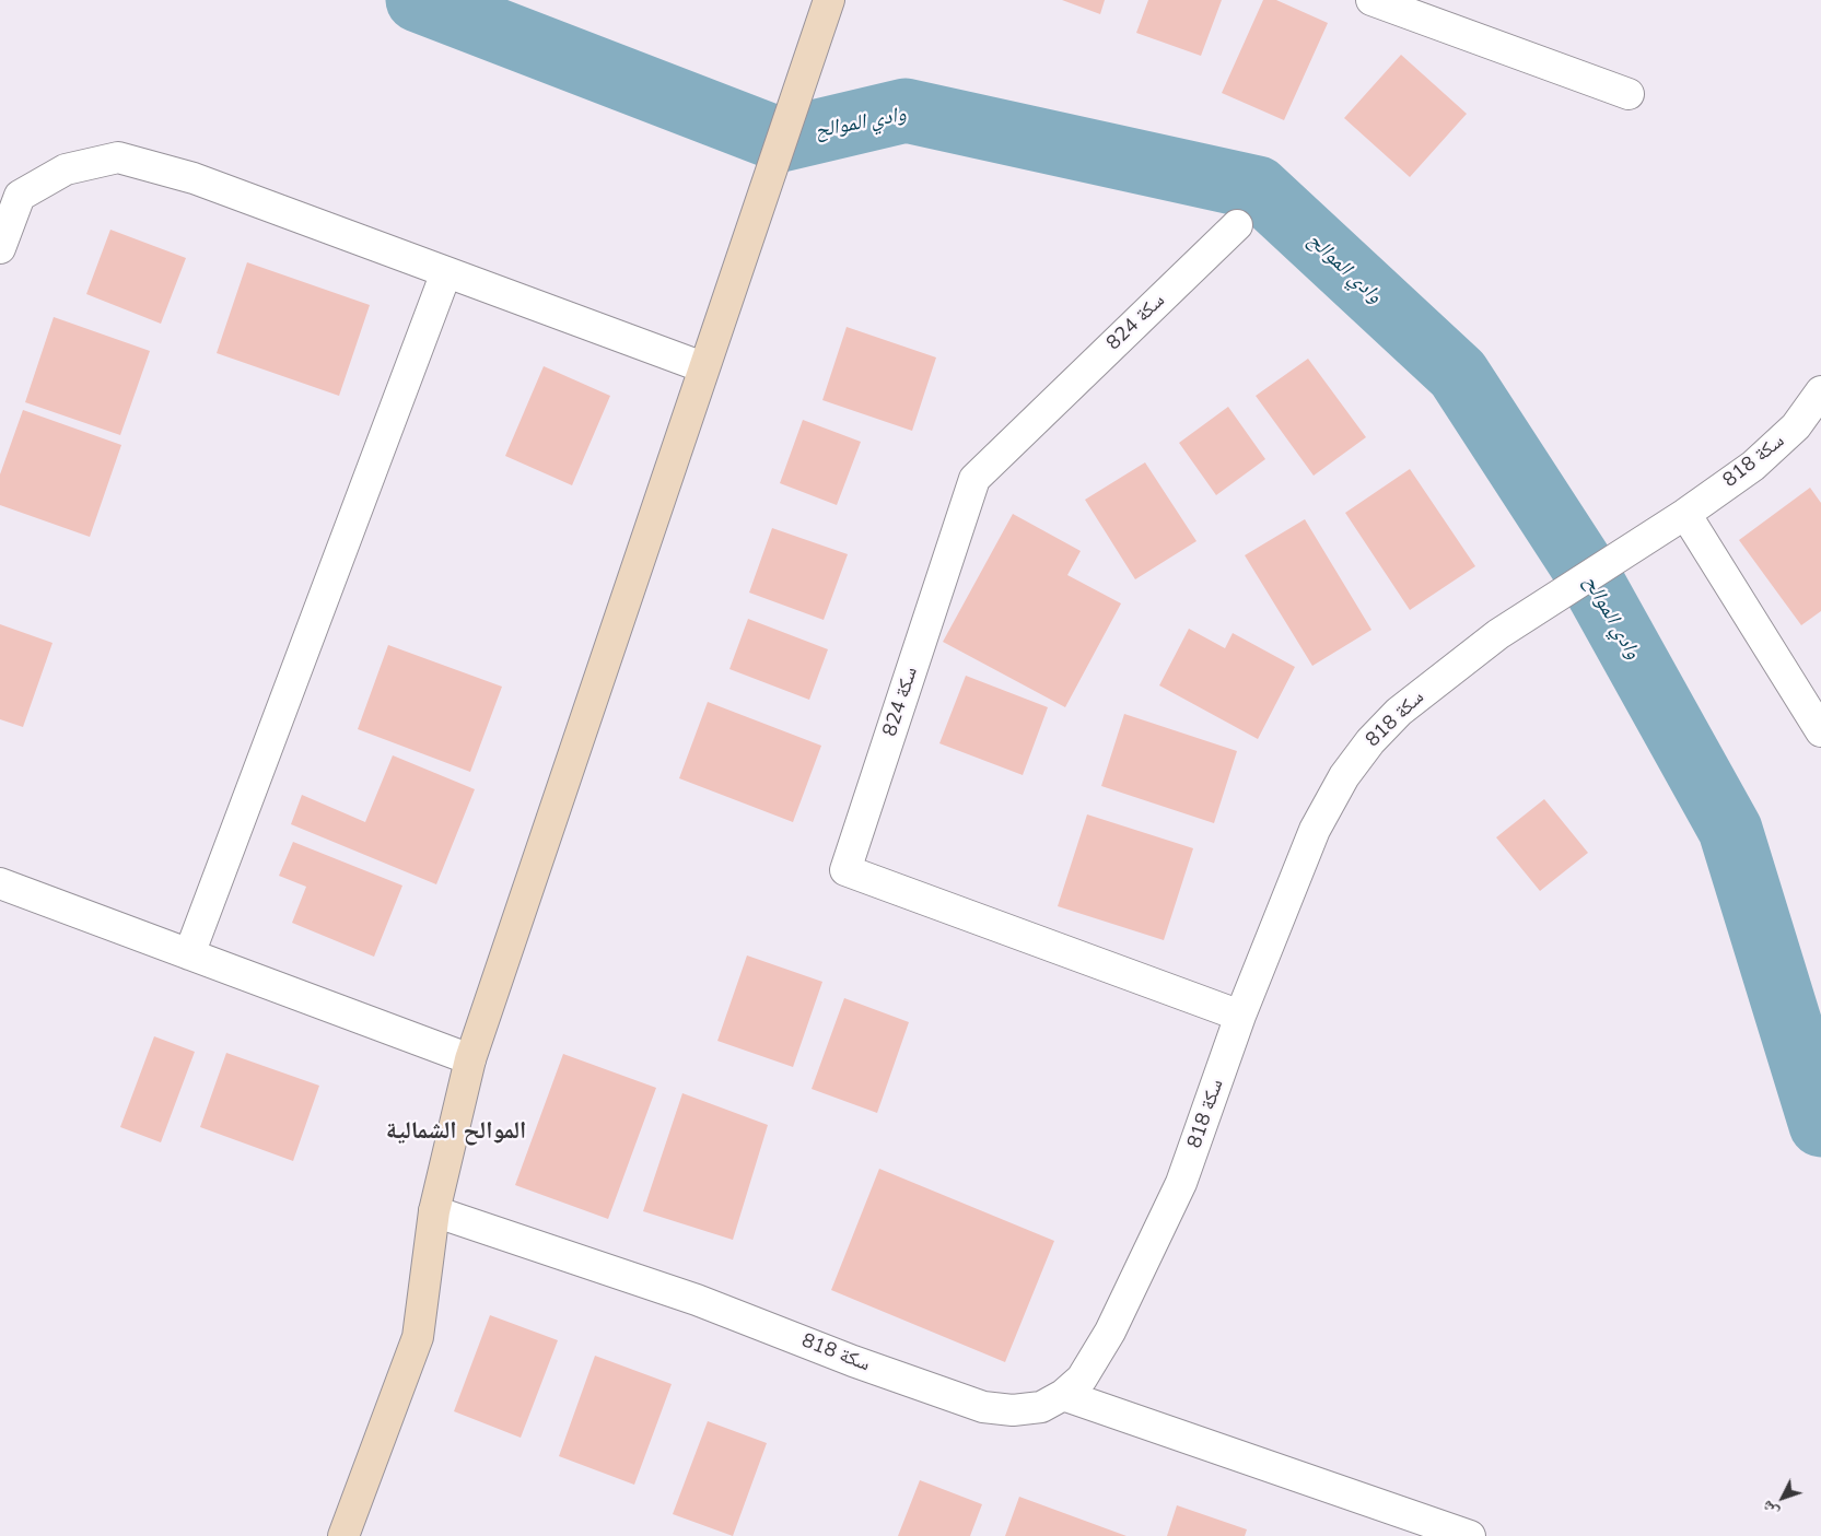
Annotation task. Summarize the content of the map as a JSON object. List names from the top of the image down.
{
  "streets": {
    "street": ["سكة 824", "سكة 818"]
  },
  "crossings": [
    ["سكة 824", "سكة 818"]
  ],
  "districts": ["الموالح الشمالية"],
  "water": ["وادي الموالح"],
  "north": "bottom left"
}
